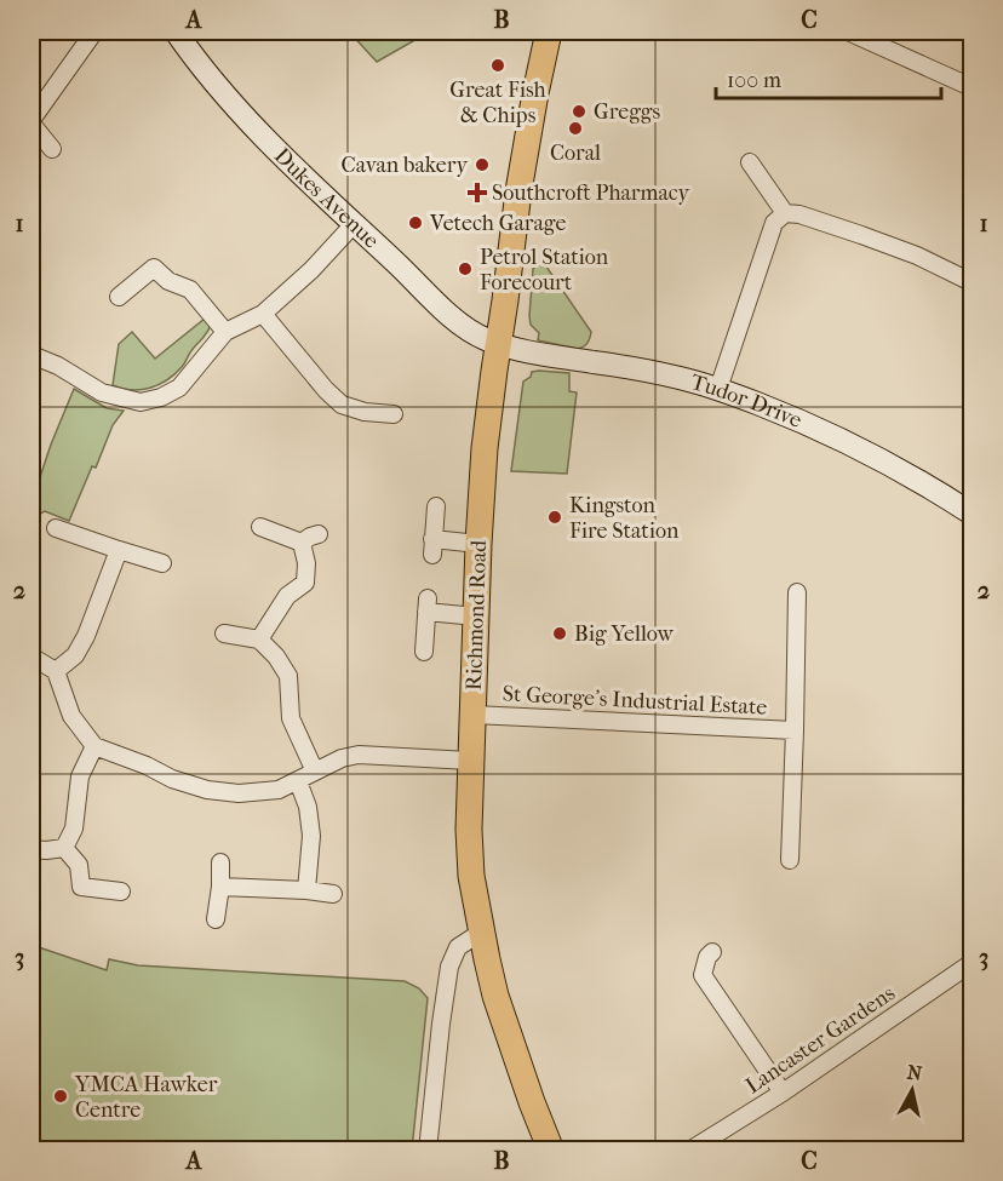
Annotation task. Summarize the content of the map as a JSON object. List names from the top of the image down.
{
  "streets": {
    "main road": ["Richmond Road"],
    "street": [
      "Dukes Avenue",
      "Tudor Drive",
      "St George's Industrial Estate",
      "Lancaster Gardens"
    ]
  },
  "crossings": [
    ["Dukes Avenue", "Tudor Drive"],
    ["Dukes Avenue", "Richmond Road"],
    ["Tudor Drive", "Richmond Road"],
    ["Richmond Road", "St George's Industrial Estate"]
  ],
  "places": {
    "other": [
      "Great Fish & Chips",
      "Greggs",
      "Coral",
      "Cavan bakery",
      "Vetech Garage",
      "Petrol Station Forecourt",
      "Kingston Fire Station",
      "Big Yellow",
      "YMCA Hawker Centre"
    ],
    "health": ["Southcroft Pharmacy"]
  },
  "scale_bar": "100 m",
  "north": "top",
  "grid": {
    "columns": ["A", "B", "C"],
    "rows": ["1", "2", "3"]
  }
}
